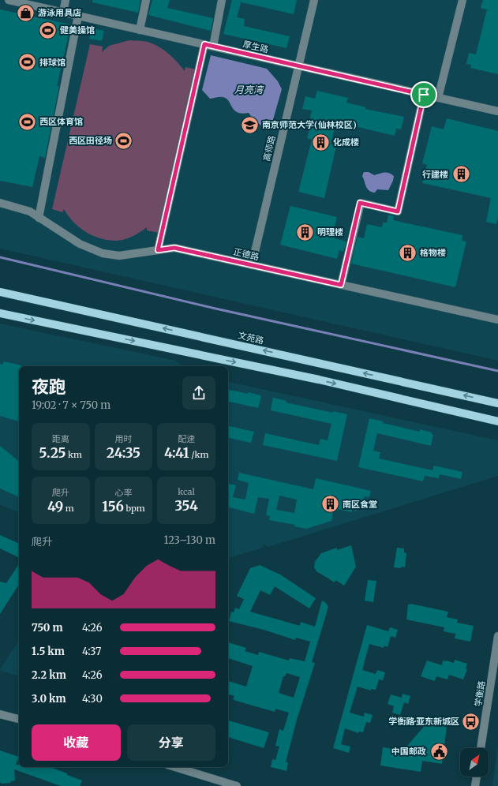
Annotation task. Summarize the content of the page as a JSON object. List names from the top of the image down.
{
  "streets": {
    "main road": ["文苑路"],
    "street": [
      "厚生路",
      "高师路",
      "正德路",
      "学衡路"
    ]
  },
  "crossings": [
    ["厚生路", "高师路"],
    ["高师路", "正德路"]
  ],
  "water": ["月亮湾"],
  "places": {
    "shop": ["游泳用具店"],
    "sports": [
      "健美操馆",
      "排球馆",
      "西区体育馆",
      "西区田径场"
    ],
    "school or university": ["南京师范大学(仙林校区)"],
    "building": [
      "化成楼",
      "行建楼",
      "明理楼",
      "格物楼",
      "南区食堂"
    ],
    "bus stop": ["学衡路·亚东新城区"],
    "public building": ["中国邮政"]
  },
  "north": "top right",
  "page": {
    "heading": ["夜跑", "19:02 · 7 × 750 m"],
    "stats": [
      ["距离", "5.25 km"],
      ["用时", "24:35"],
      ["配速", "4:41 /km"],
      ["爬升", "49 m"],
      ["心率", "156 bpm"],
      ["kcal", "354"]
    ],
    "chart": ["爬升", "123–130 m"],
    "list": [
      {
        "name": "750 m",
        "note": "4:26"
      },
      {
        "name": "1.5 km",
        "note": "4:37"
      },
      {
        "name": "2.2 km",
        "note": "4:26"
      },
      {
        "name": "3.0 km",
        "note": "4:30"
      }
    ],
    "buttons": ["收藏", "分享"]
  }
}
